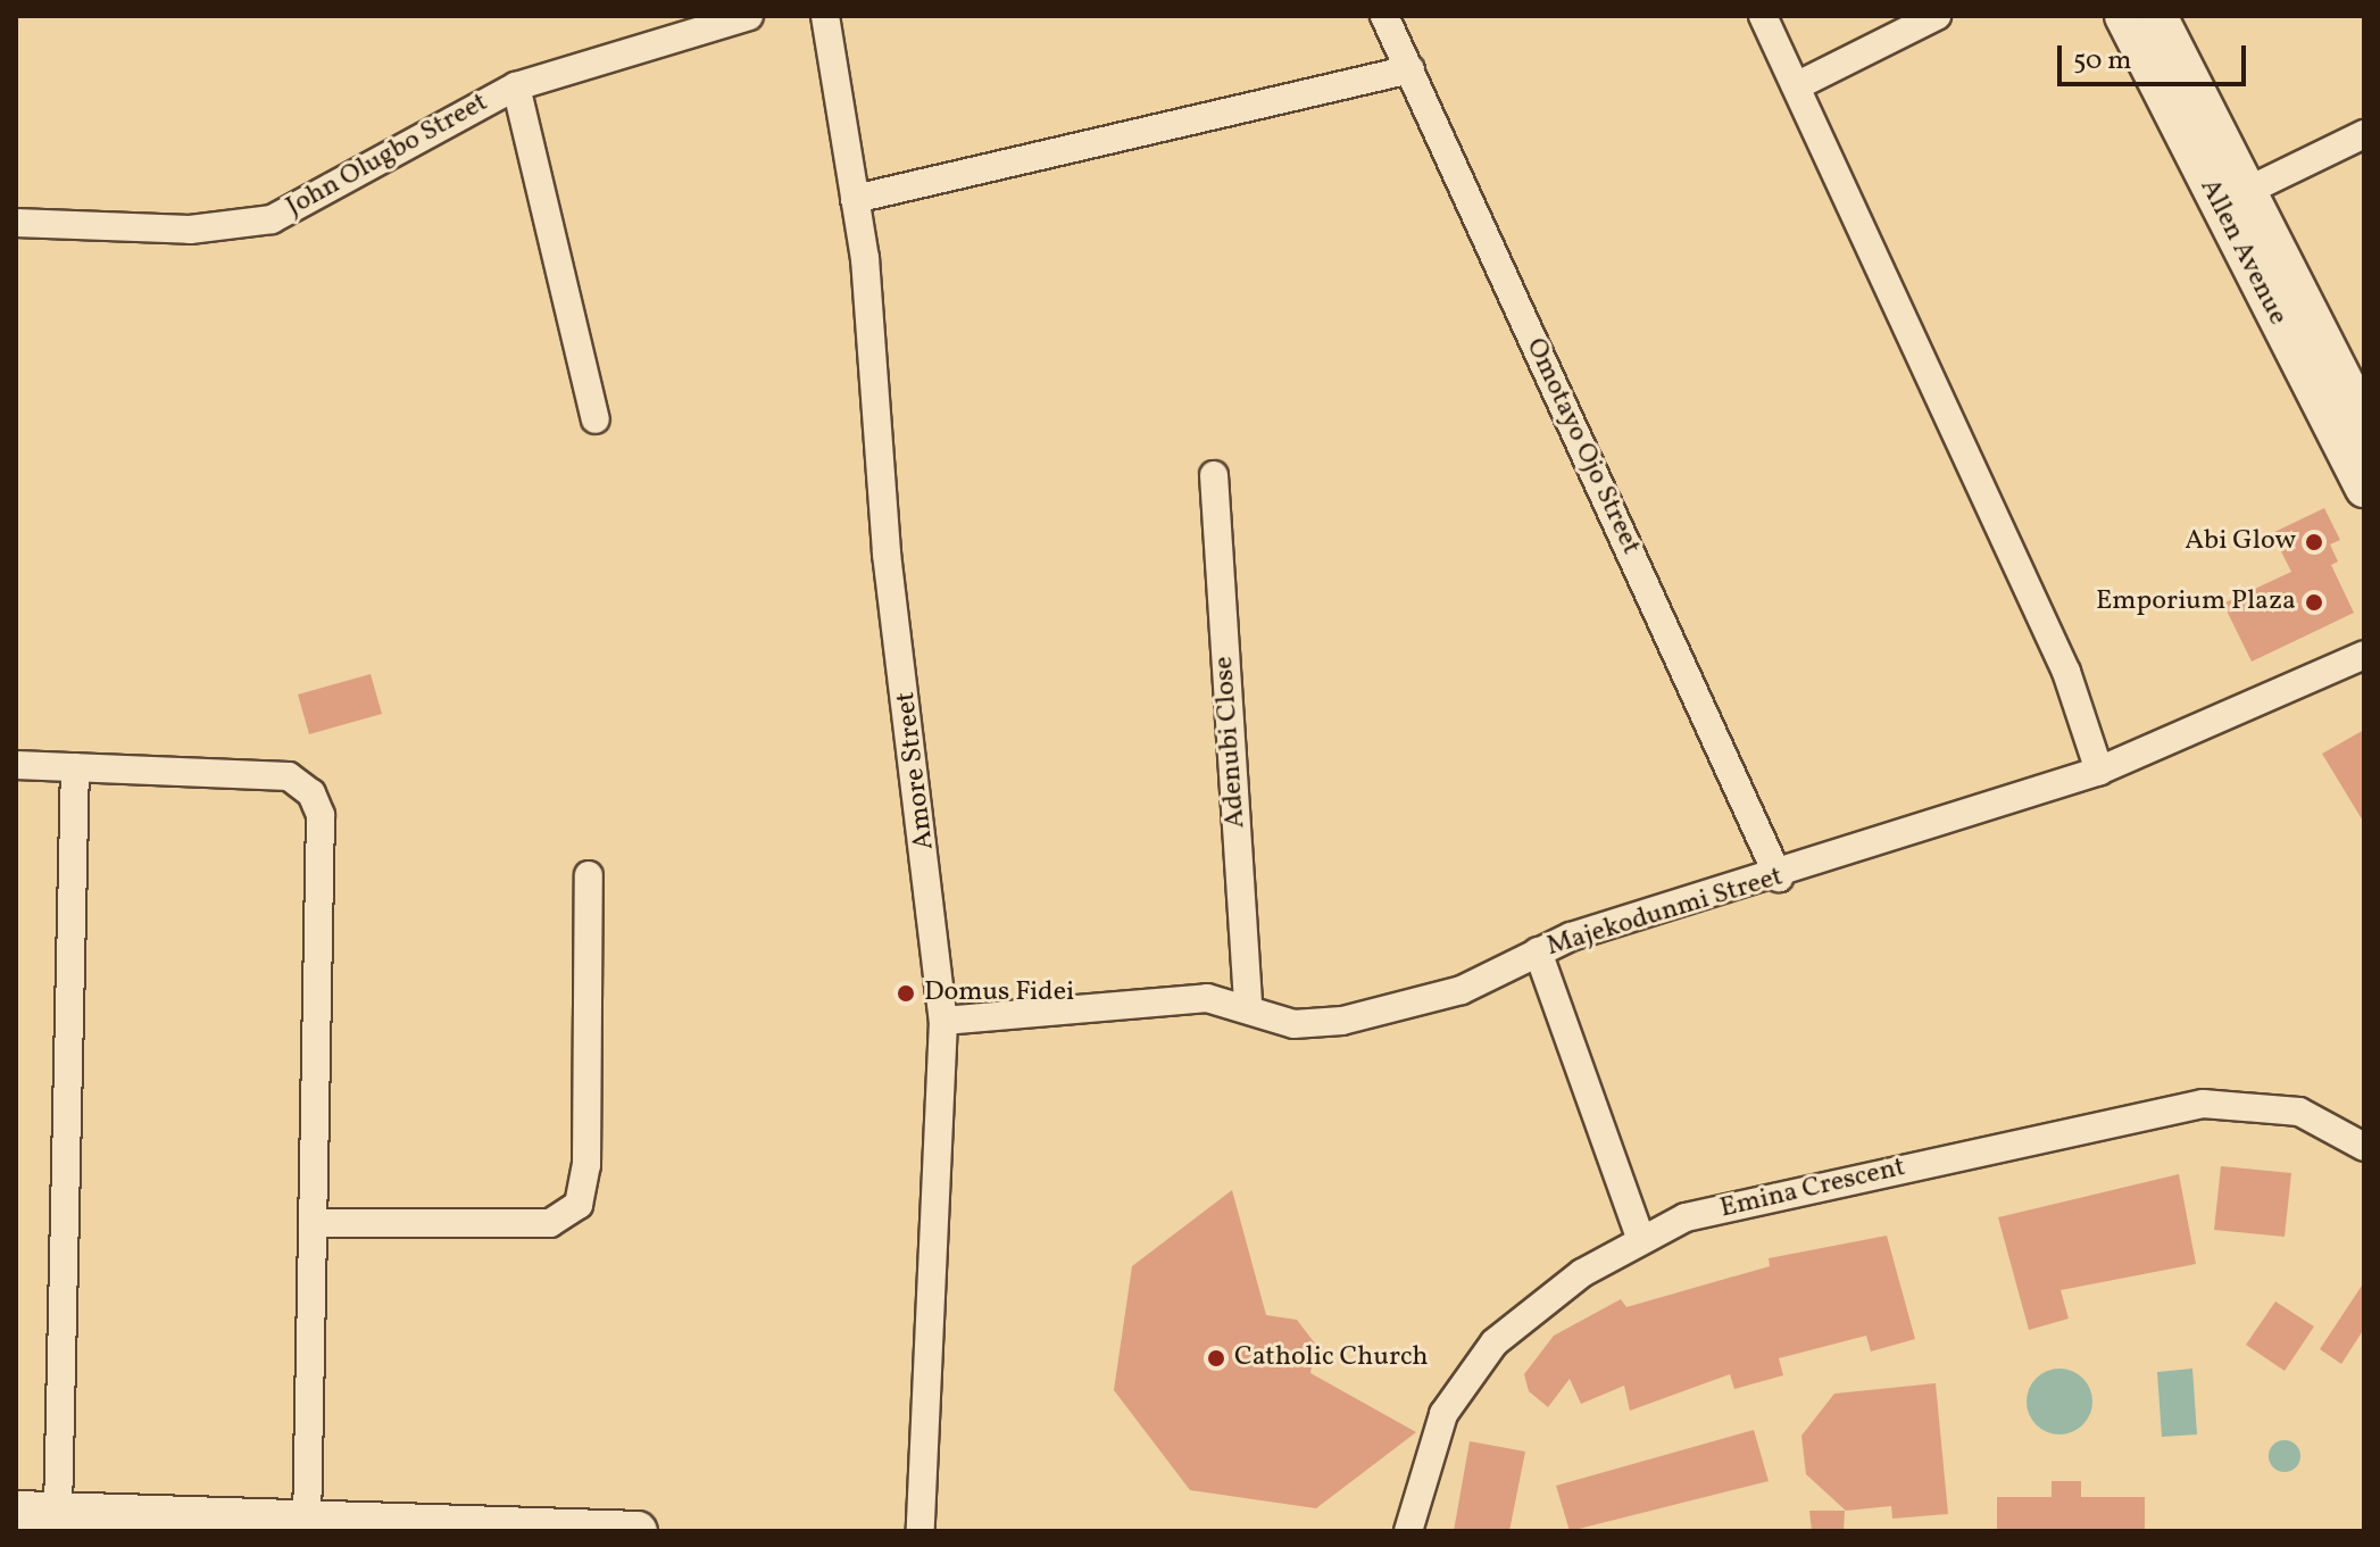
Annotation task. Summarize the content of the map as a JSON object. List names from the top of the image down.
{
  "streets": {
    "main road": ["Allen Avenue"],
    "street": [
      "John Olugbo Street",
      "Omotayo Ojo Street",
      "Adenubi Close",
      "Amore Street",
      "Majekodunmi Street",
      "Emina Crescent"
    ]
  },
  "crossings": [
    ["Omotayo Ojo Street", "Majekodunmi Street"],
    ["Adenubi Close", "Majekodunmi Street"],
    ["Amore Street", "Majekodunmi Street"]
  ],
  "places": [
    "Abi Glow",
    "Emporium Plaza",
    "Domus Fidei",
    "Catholic Church"
  ],
  "scale_bar": "50 m"
}
